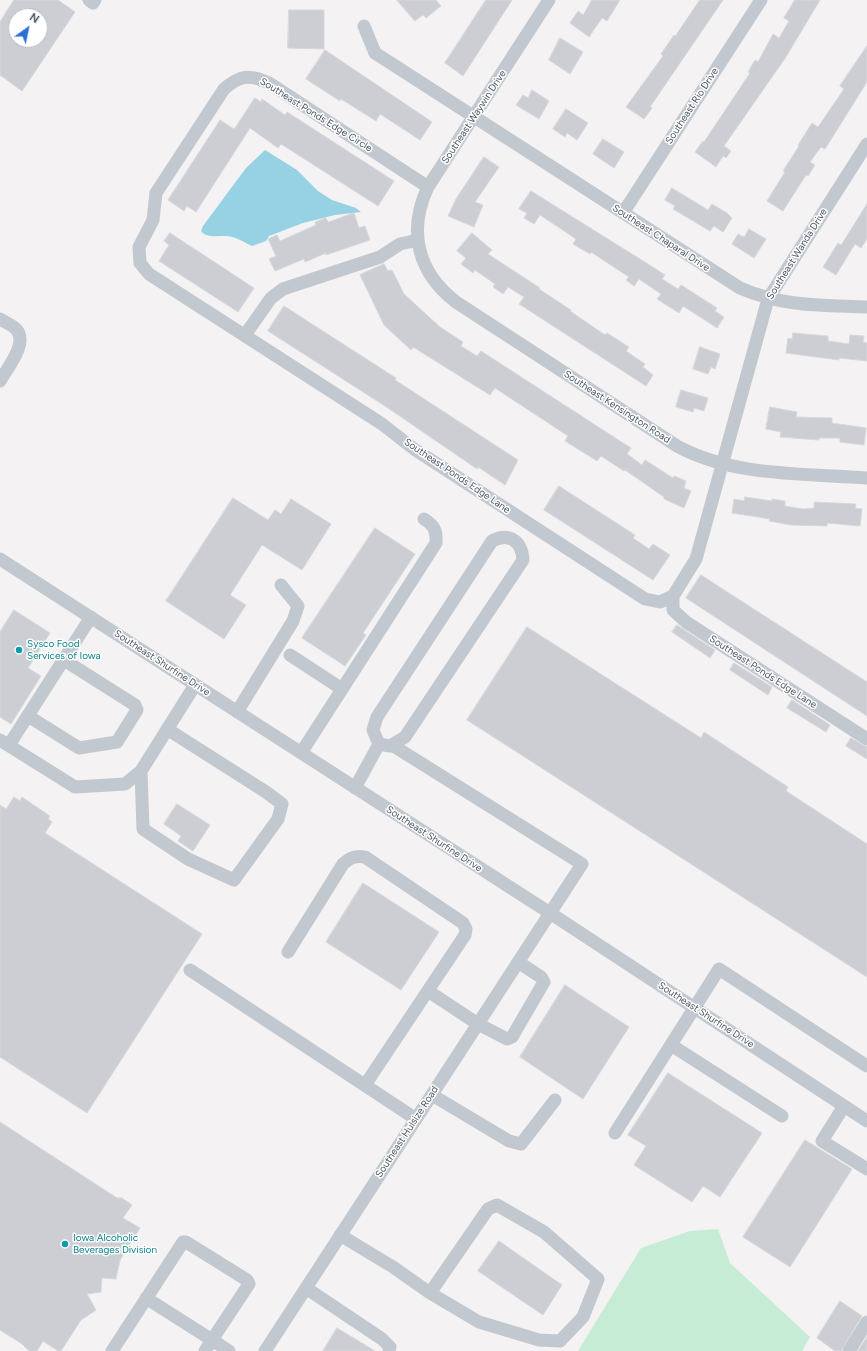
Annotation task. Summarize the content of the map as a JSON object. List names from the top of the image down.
{
  "streets": {
    "street": [
      "Southeast Rio Drive",
      "Southeast Ponds Edge Circle",
      "Southeast Waywin Drive",
      "Southeast Chaparal Drive",
      "Southeast Wanda Drive",
      "Southeast Kensington Road",
      "Southeast Ponds Edge Lane",
      "Southeast Shurfine Drive",
      "Southeast Hulsize Road"
    ]
  },
  "crossings": [
    ["Southeast Rio Drive", "Southeast Chaparal Drive"],
    ["Southeast Ponds Edge Circle", "Southeast Waywin Drive"],
    ["Southeast Ponds Edge Circle", "Southeast Ponds Edge Lane"],
    ["Southeast Waywin Drive", "Southeast Chaparal Drive"],
    ["Southeast Waywin Drive", "Southeast Kensington Road"],
    ["Southeast Chaparal Drive", "Southeast Wanda Drive"],
    ["Southeast Wanda Drive", "Southeast Kensington Road"],
    ["Southeast Shurfine Drive", "Southeast Hulsize Road"]
  ],
  "places": ["Sysco Food Services of Iowa", "Iowa Alcoholic Beverages Division"],
  "north": "top right"
}
